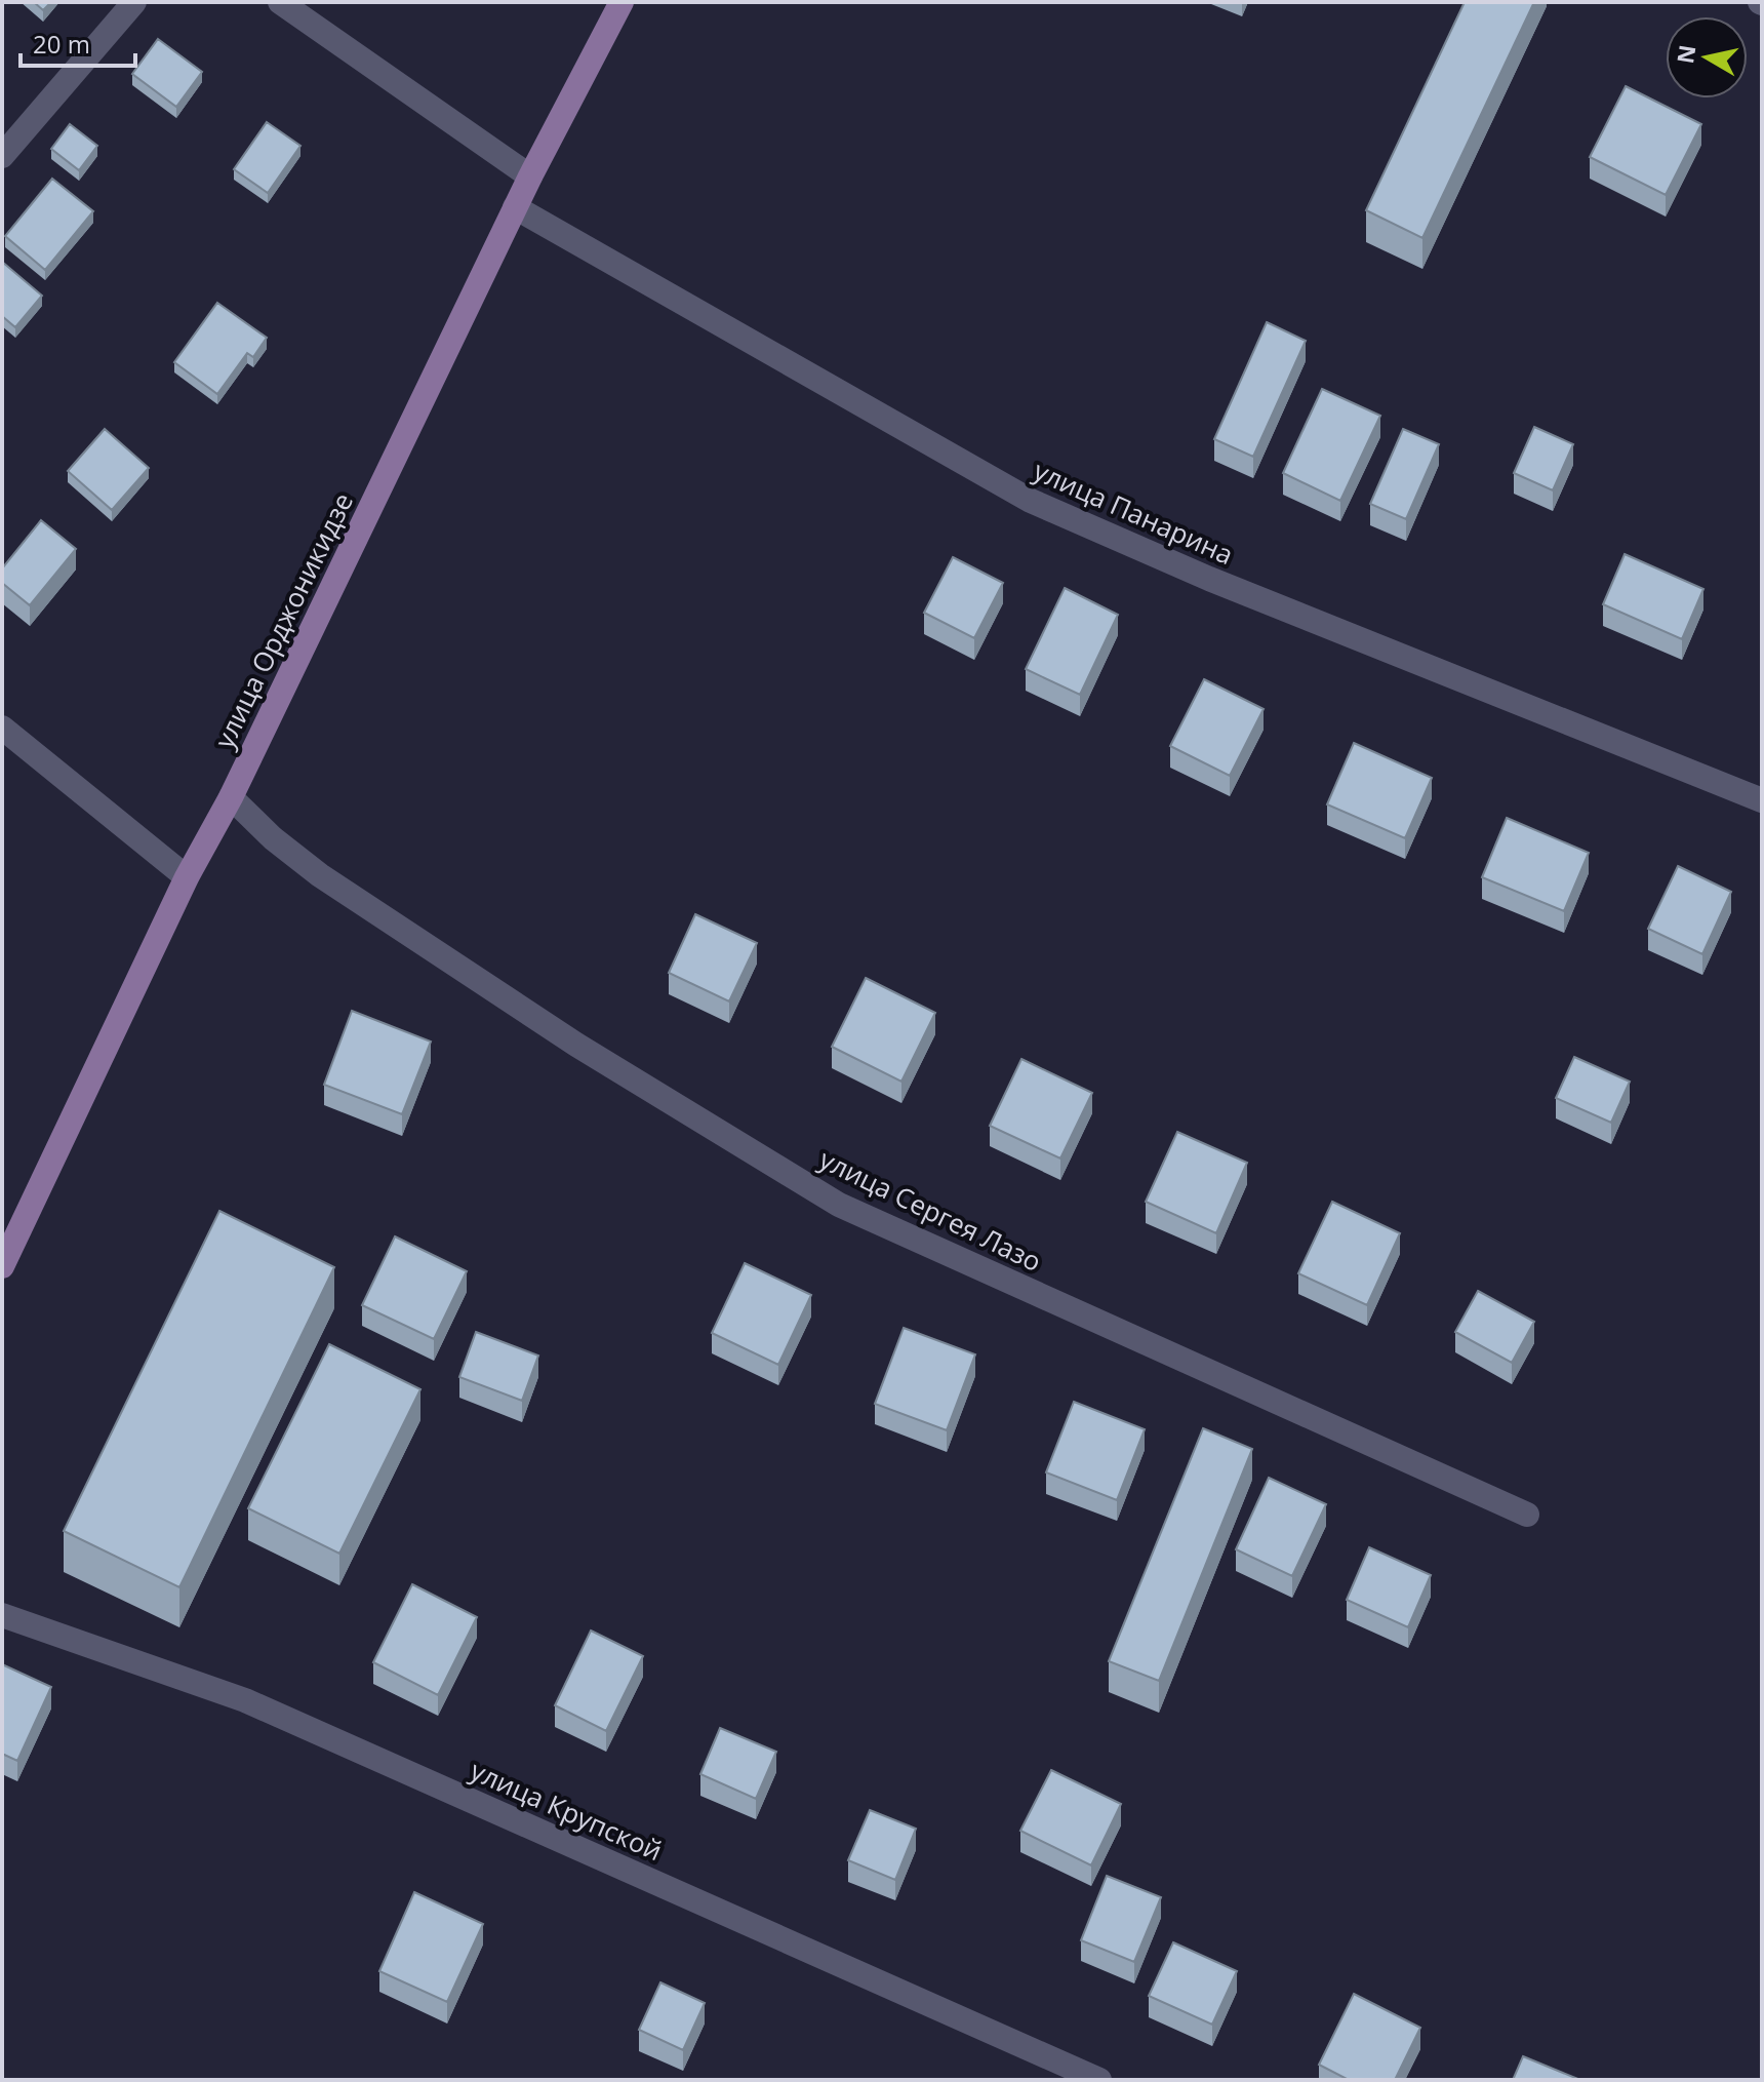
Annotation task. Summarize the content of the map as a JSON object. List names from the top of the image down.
{
  "streets": {
    "main road": ["улица Орджоникидзе"],
    "street": ["улица Панарина", "улица Сергея Лазо", "улица Крупской"]
  },
  "crossings": [
    ["улица Панарина", "улица Орджоникидзе"],
    ["улица Орджоникидзе", "улица Сергея Лазо"]
  ],
  "scale_bar": "20 m",
  "north": "left"
}
